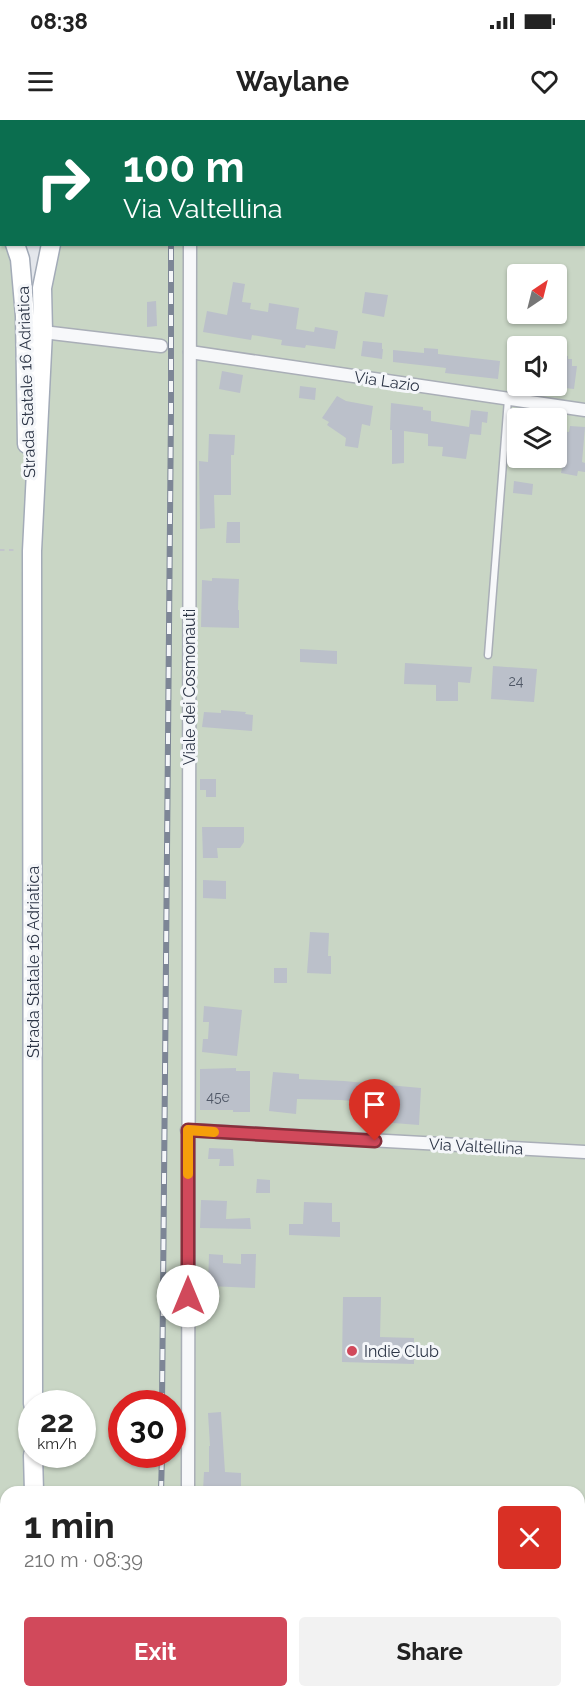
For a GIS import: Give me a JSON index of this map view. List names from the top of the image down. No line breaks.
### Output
{"streets":{"main road":["Strada Statale 16 Adriatica"],"street":["Via Lazio","Viale dei Cosmonauti","Via Valtellina"]},"crossings":[["Via Lazio","Viale dei Cosmonauti"],["Viale dei Cosmonauti","Via Valtellina"]],"places":["Indie Club"],"house_numbers":["24","45e"],"north":"top right","page":{"status":"08:38","header":"Waylane","turn":["100 m","Via Valtellina"],"speed":"22 km/h","limit":"30","heading":["1 min","210 m · 08:39"],"buttons":["Exit","Share"]}}
